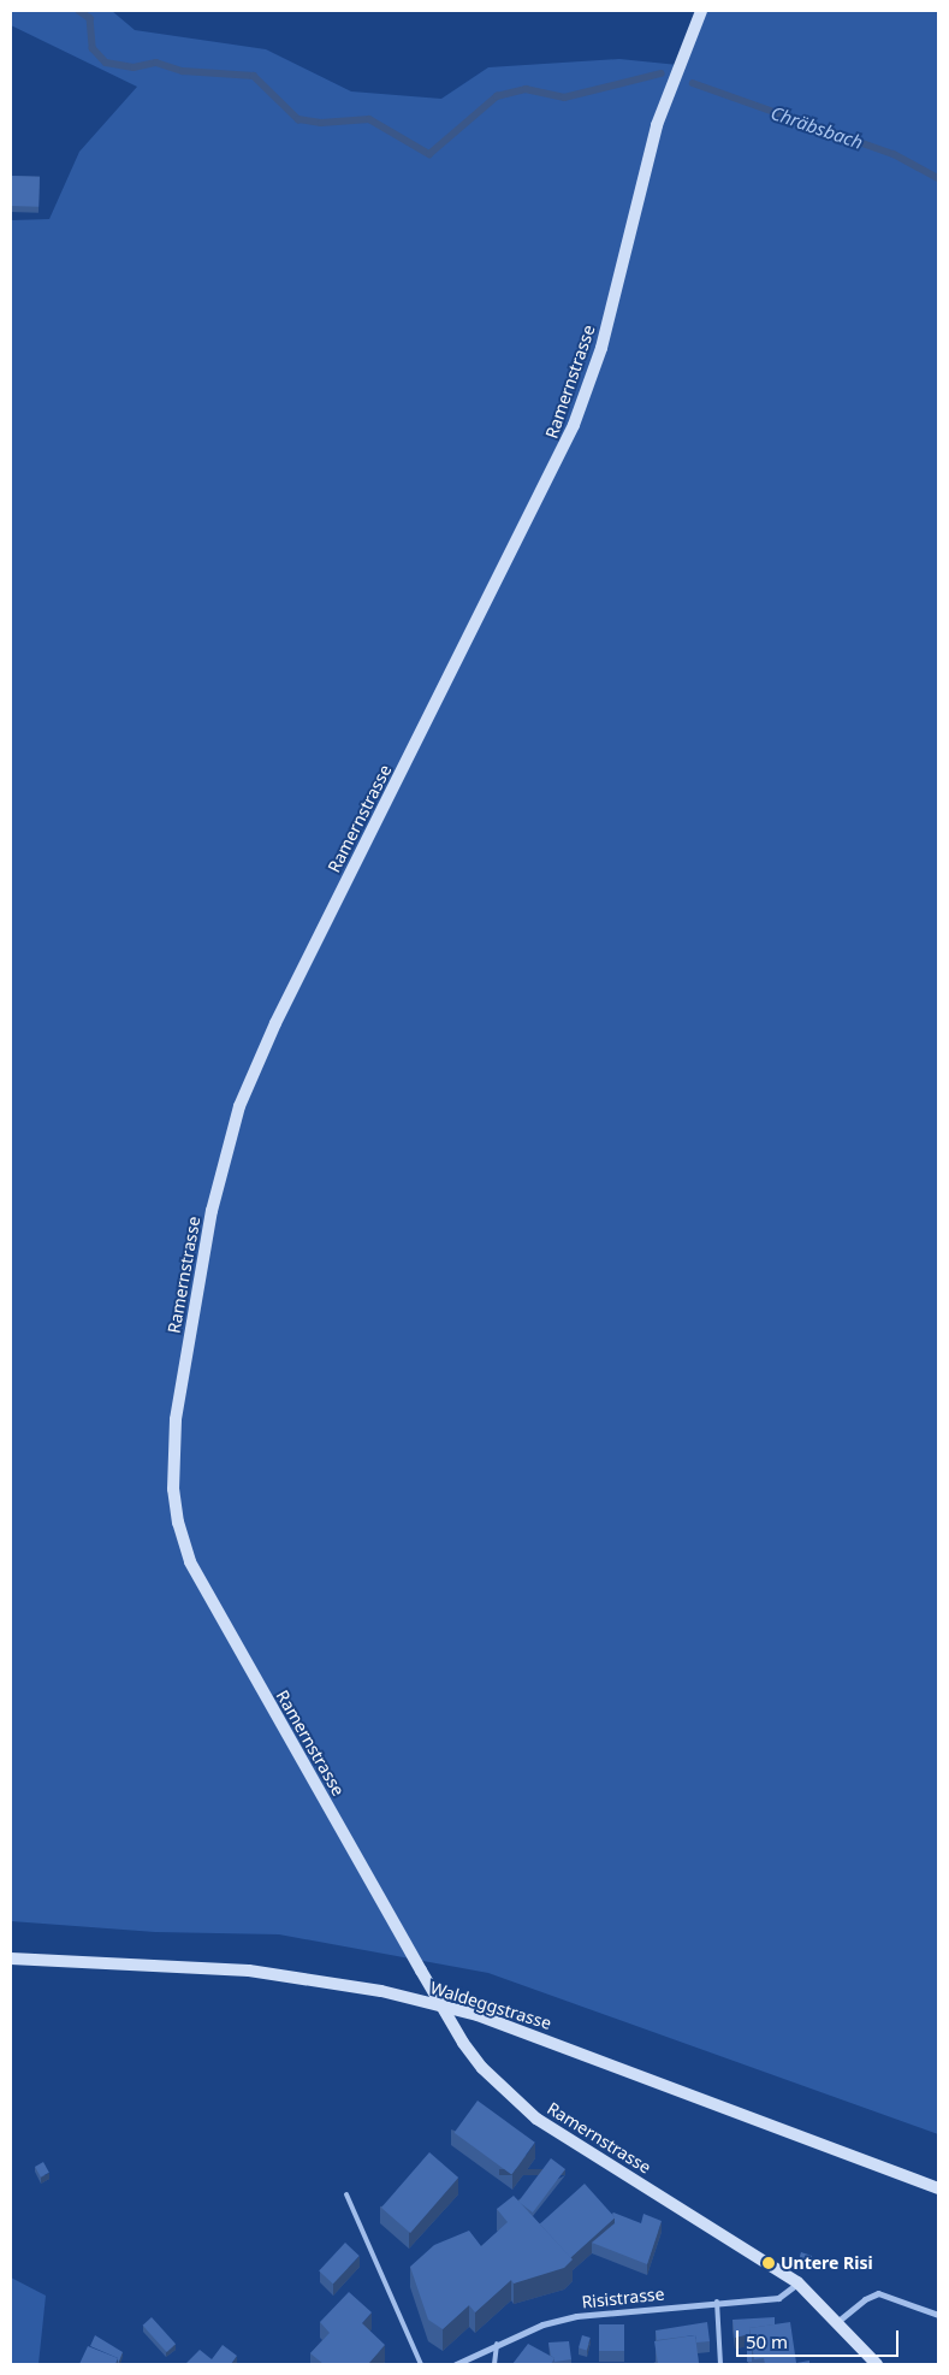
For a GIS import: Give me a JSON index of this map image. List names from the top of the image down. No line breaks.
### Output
{"streets":{"street":["Ramernstrasse","Waldeggstrasse","Risistrasse"]},"crossings":[["Ramernstrasse","Risistrasse"]],"water":["Chräbsbach"],"places":["Untere Risi"],"scale_bar":"50 m"}
